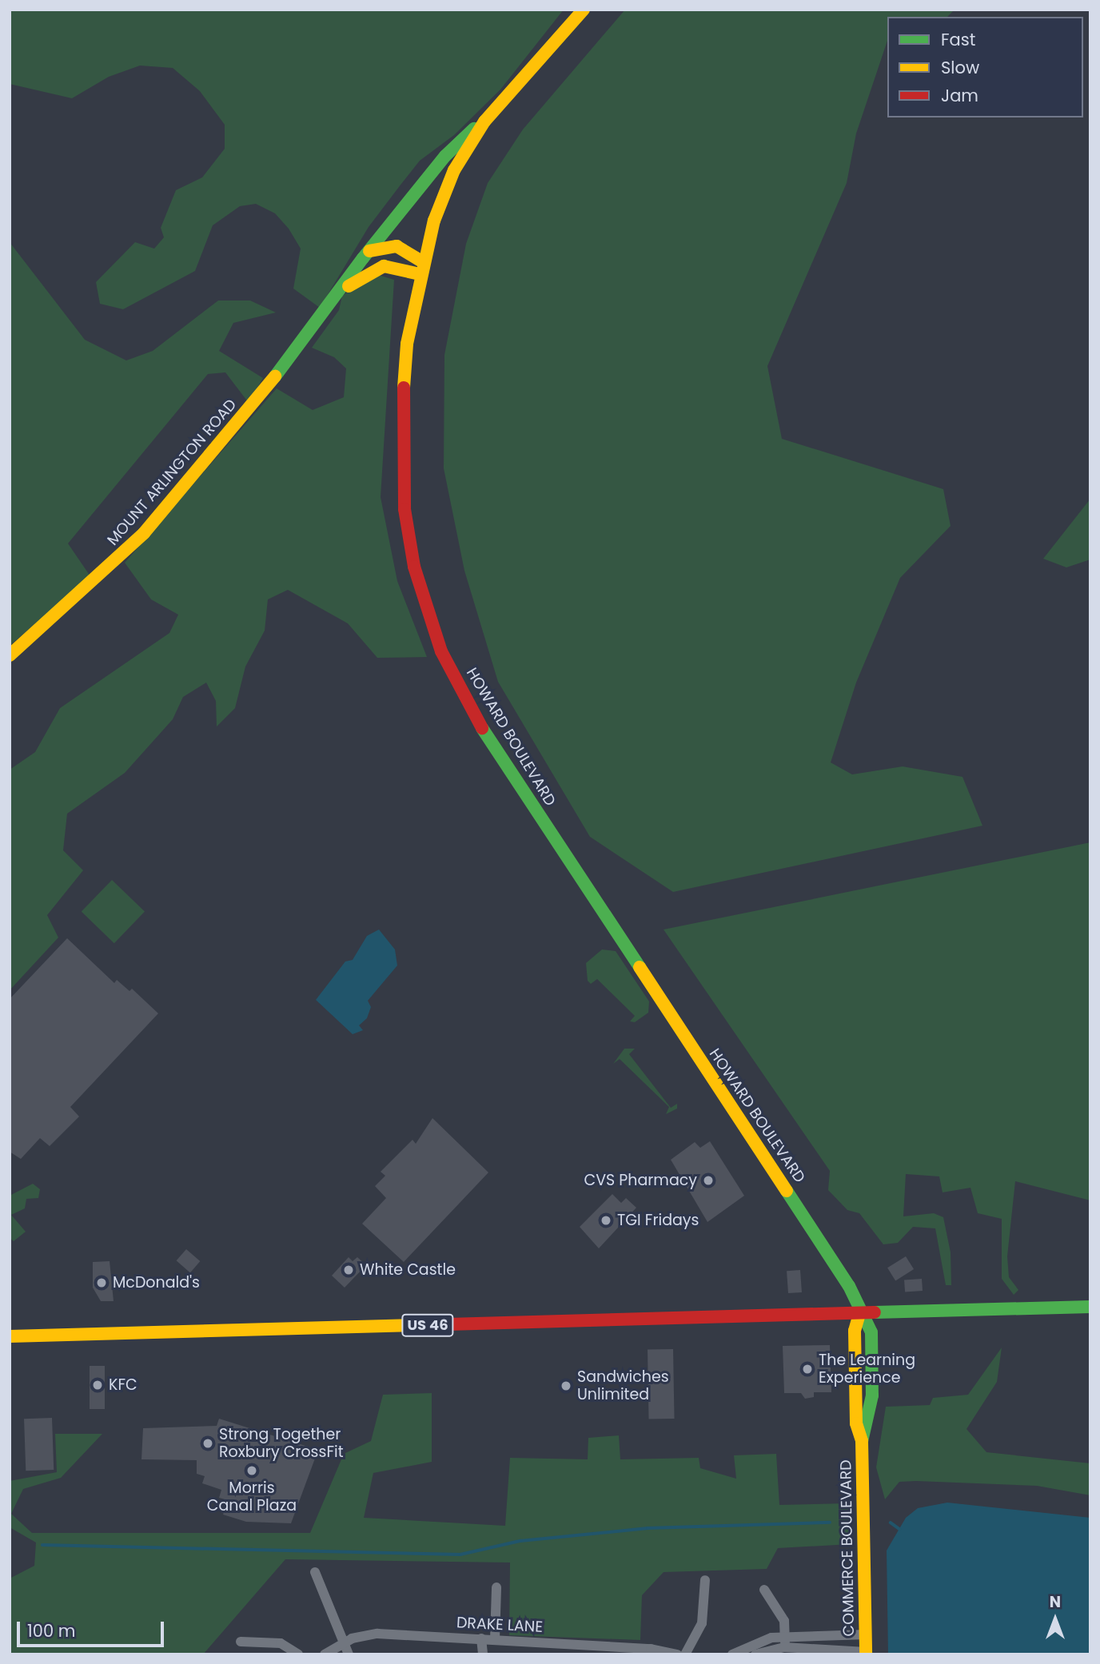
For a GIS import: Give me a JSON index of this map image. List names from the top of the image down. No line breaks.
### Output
{"streets":{"main road":["MOUNT ARLINGTON ROAD","HOWARD BOULEVARD","US 46","COMMERCE BOULEVARD"],"street":["DRAKE LANE"]},"crossings":[["MOUNT ARLINGTON ROAD","HOWARD BOULEVARD"],["HOWARD BOULEVARD","US 46"],["HOWARD BOULEVARD","COMMERCE BOULEVARD"],["US 46","COMMERCE BOULEVARD"]],"places":["CVS Pharmacy","TGI Fridays","White Castle","McDonald's","The Learning Experience","KFC","Sandwiches Unlimited","Strong Together Roxbury CrossFit","Morris Canal Plaza"],"legend":["Fast","Slow","Jam"],"scale_bar":"100 m","north":"top"}
